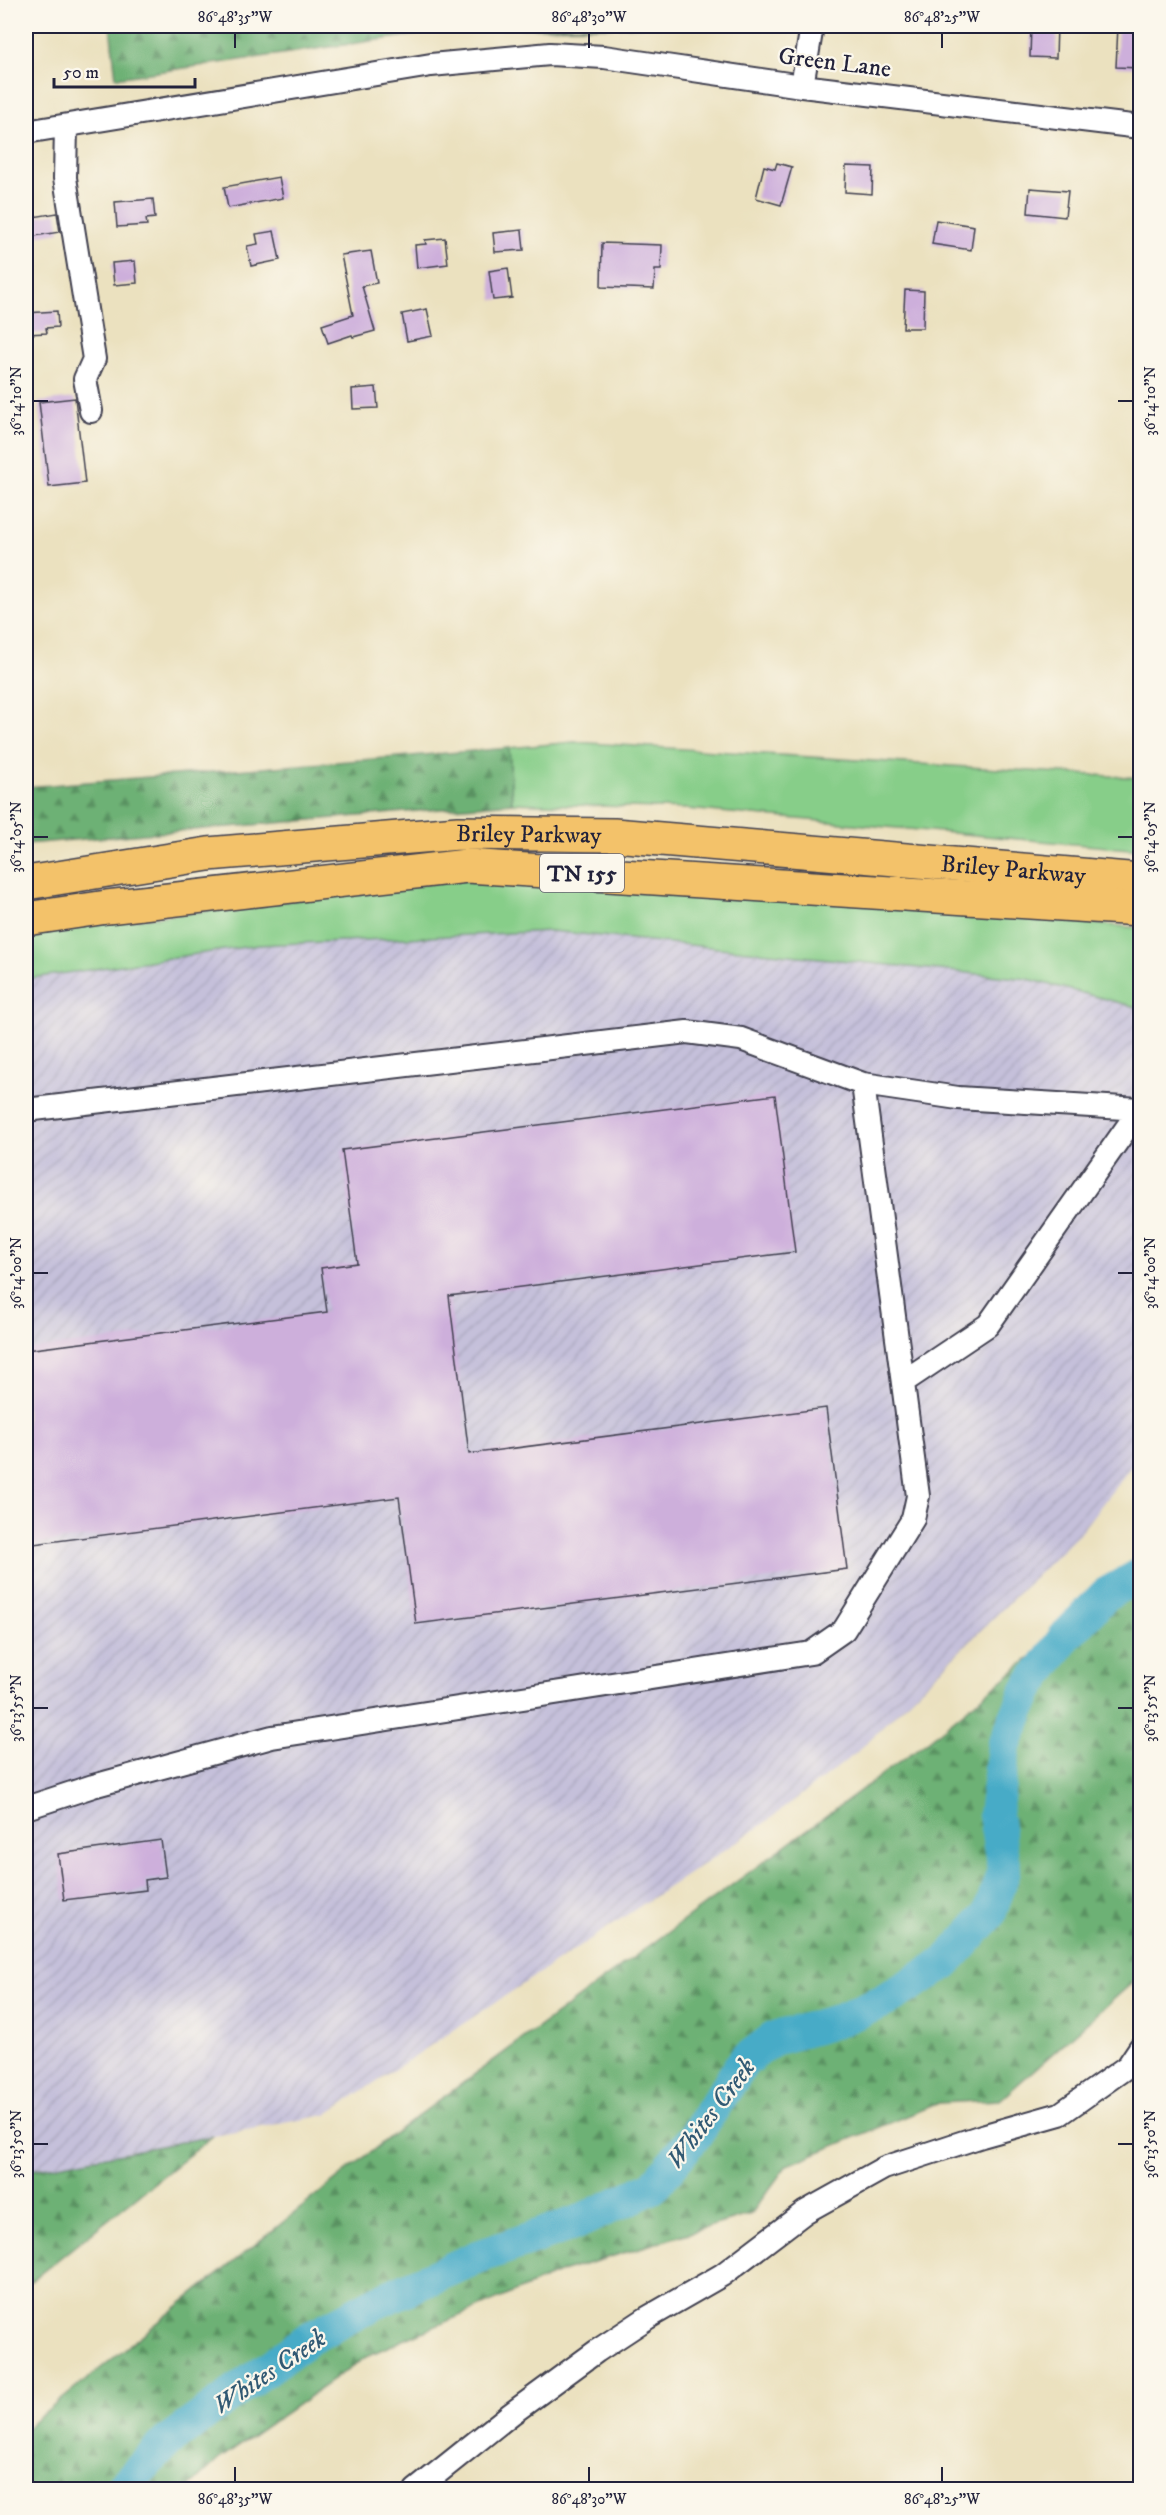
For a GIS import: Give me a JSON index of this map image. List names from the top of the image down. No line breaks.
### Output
{"streets":{"highway":["Briley Parkway","TN 155"],"street":["Green Lane"]},"water":["Whites Creek"],"scale_bar":"50 m","coordinates":["86°48'35\"W","86°48'30\"W","86°48'25\"W","36°14'10\"N","36°14'05\"N","36°14'00\"N","36°13'55\"N","36°13'50\"N"]}
